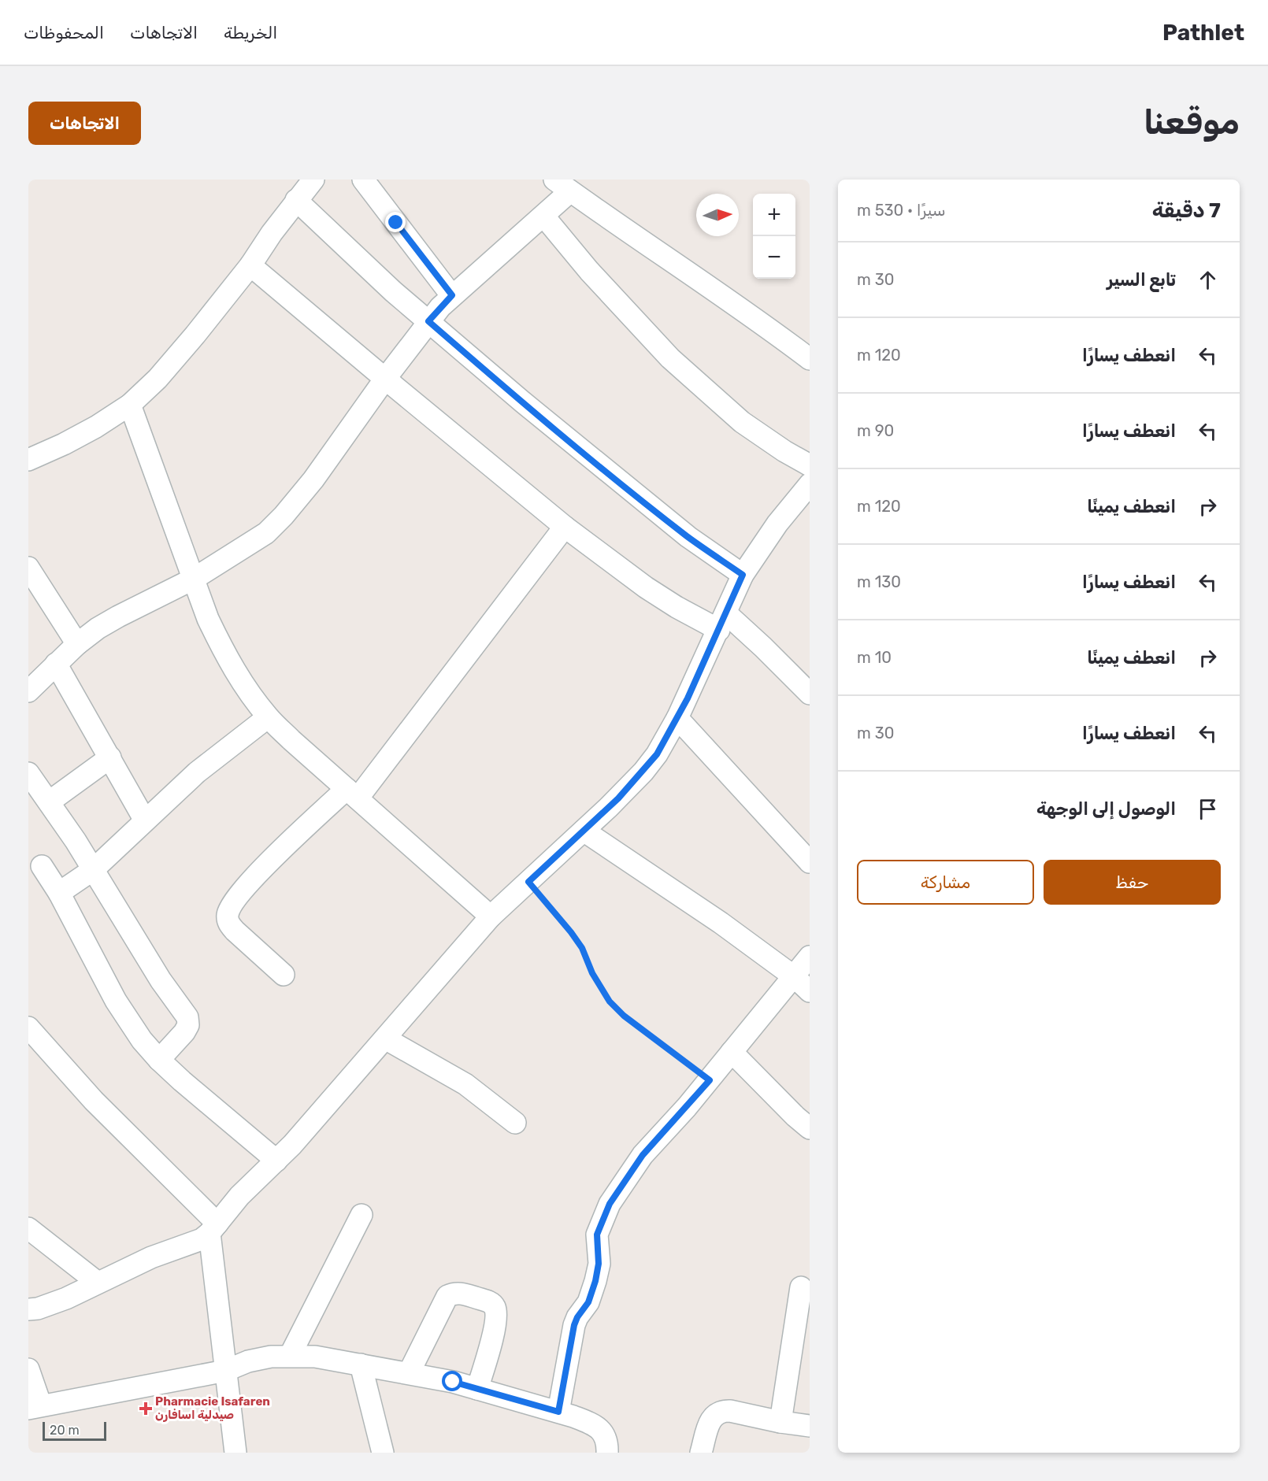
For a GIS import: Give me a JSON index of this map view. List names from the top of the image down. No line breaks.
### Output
{"places":{"health":["Pharmacie Isafaren صيدلية اسافارن"]},"scale_bar":"20 m","north":"right","page":{"header":"Pathlet","nav":["الخريطة","الاتجاهات","المحفوظات"],"buttons":["الاتجاهات",["حفظ","مشاركة"]],"title":"موقعنا","heading":["7 دقيقة","سيرًا · 530 m"],"map_buttons":["+","−"],"list":[["تابع السير","30 m"],["انعطف يسارًا","120 m"],["انعطف يسارًا","90 m"],["انعطف يمينًا","120 m"],["انعطف يسارًا","130 m"],["انعطف يمينًا","10 m"],["انعطف يسارًا","30 m"],"الوصول إلى الوجهة"],"scale":"20 m"}}
